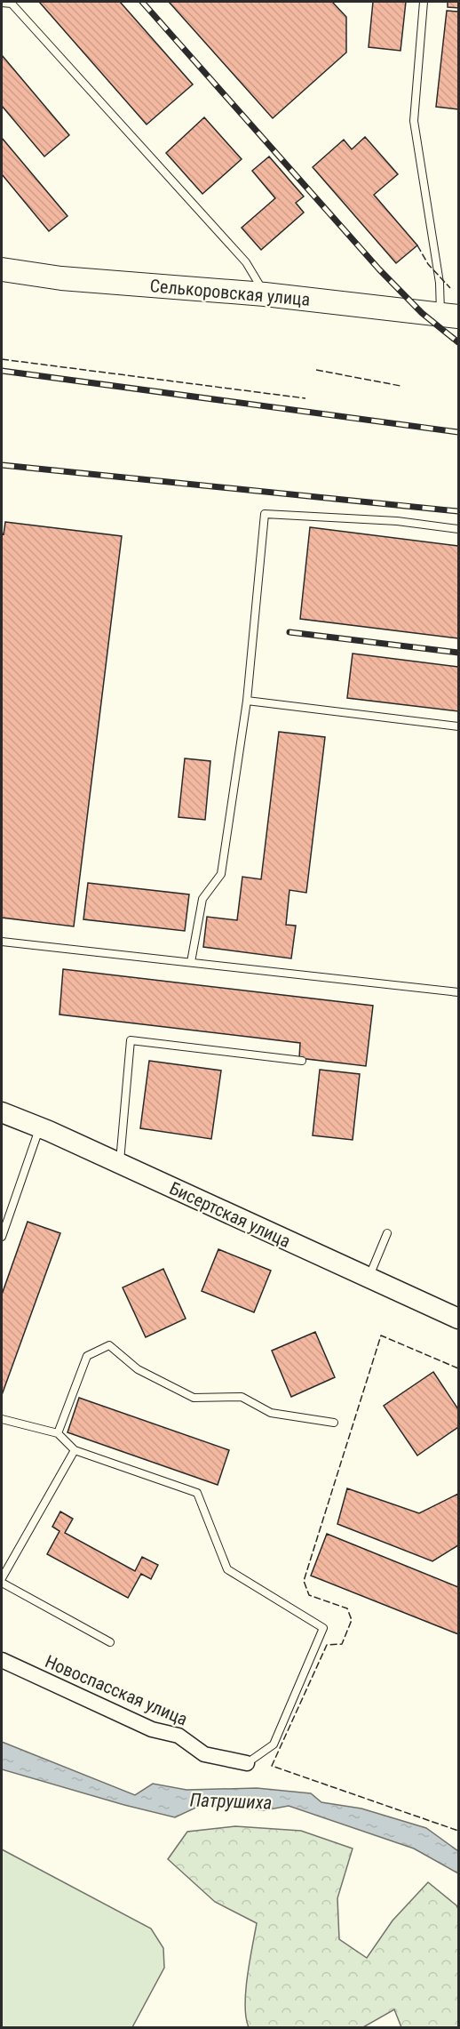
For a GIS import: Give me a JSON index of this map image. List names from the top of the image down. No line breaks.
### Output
{"streets":{"main road":["Селькоровская улица","Бисертская улица"],"street":["Новоспасская улица"]},"water":["Патрушиха"]}
